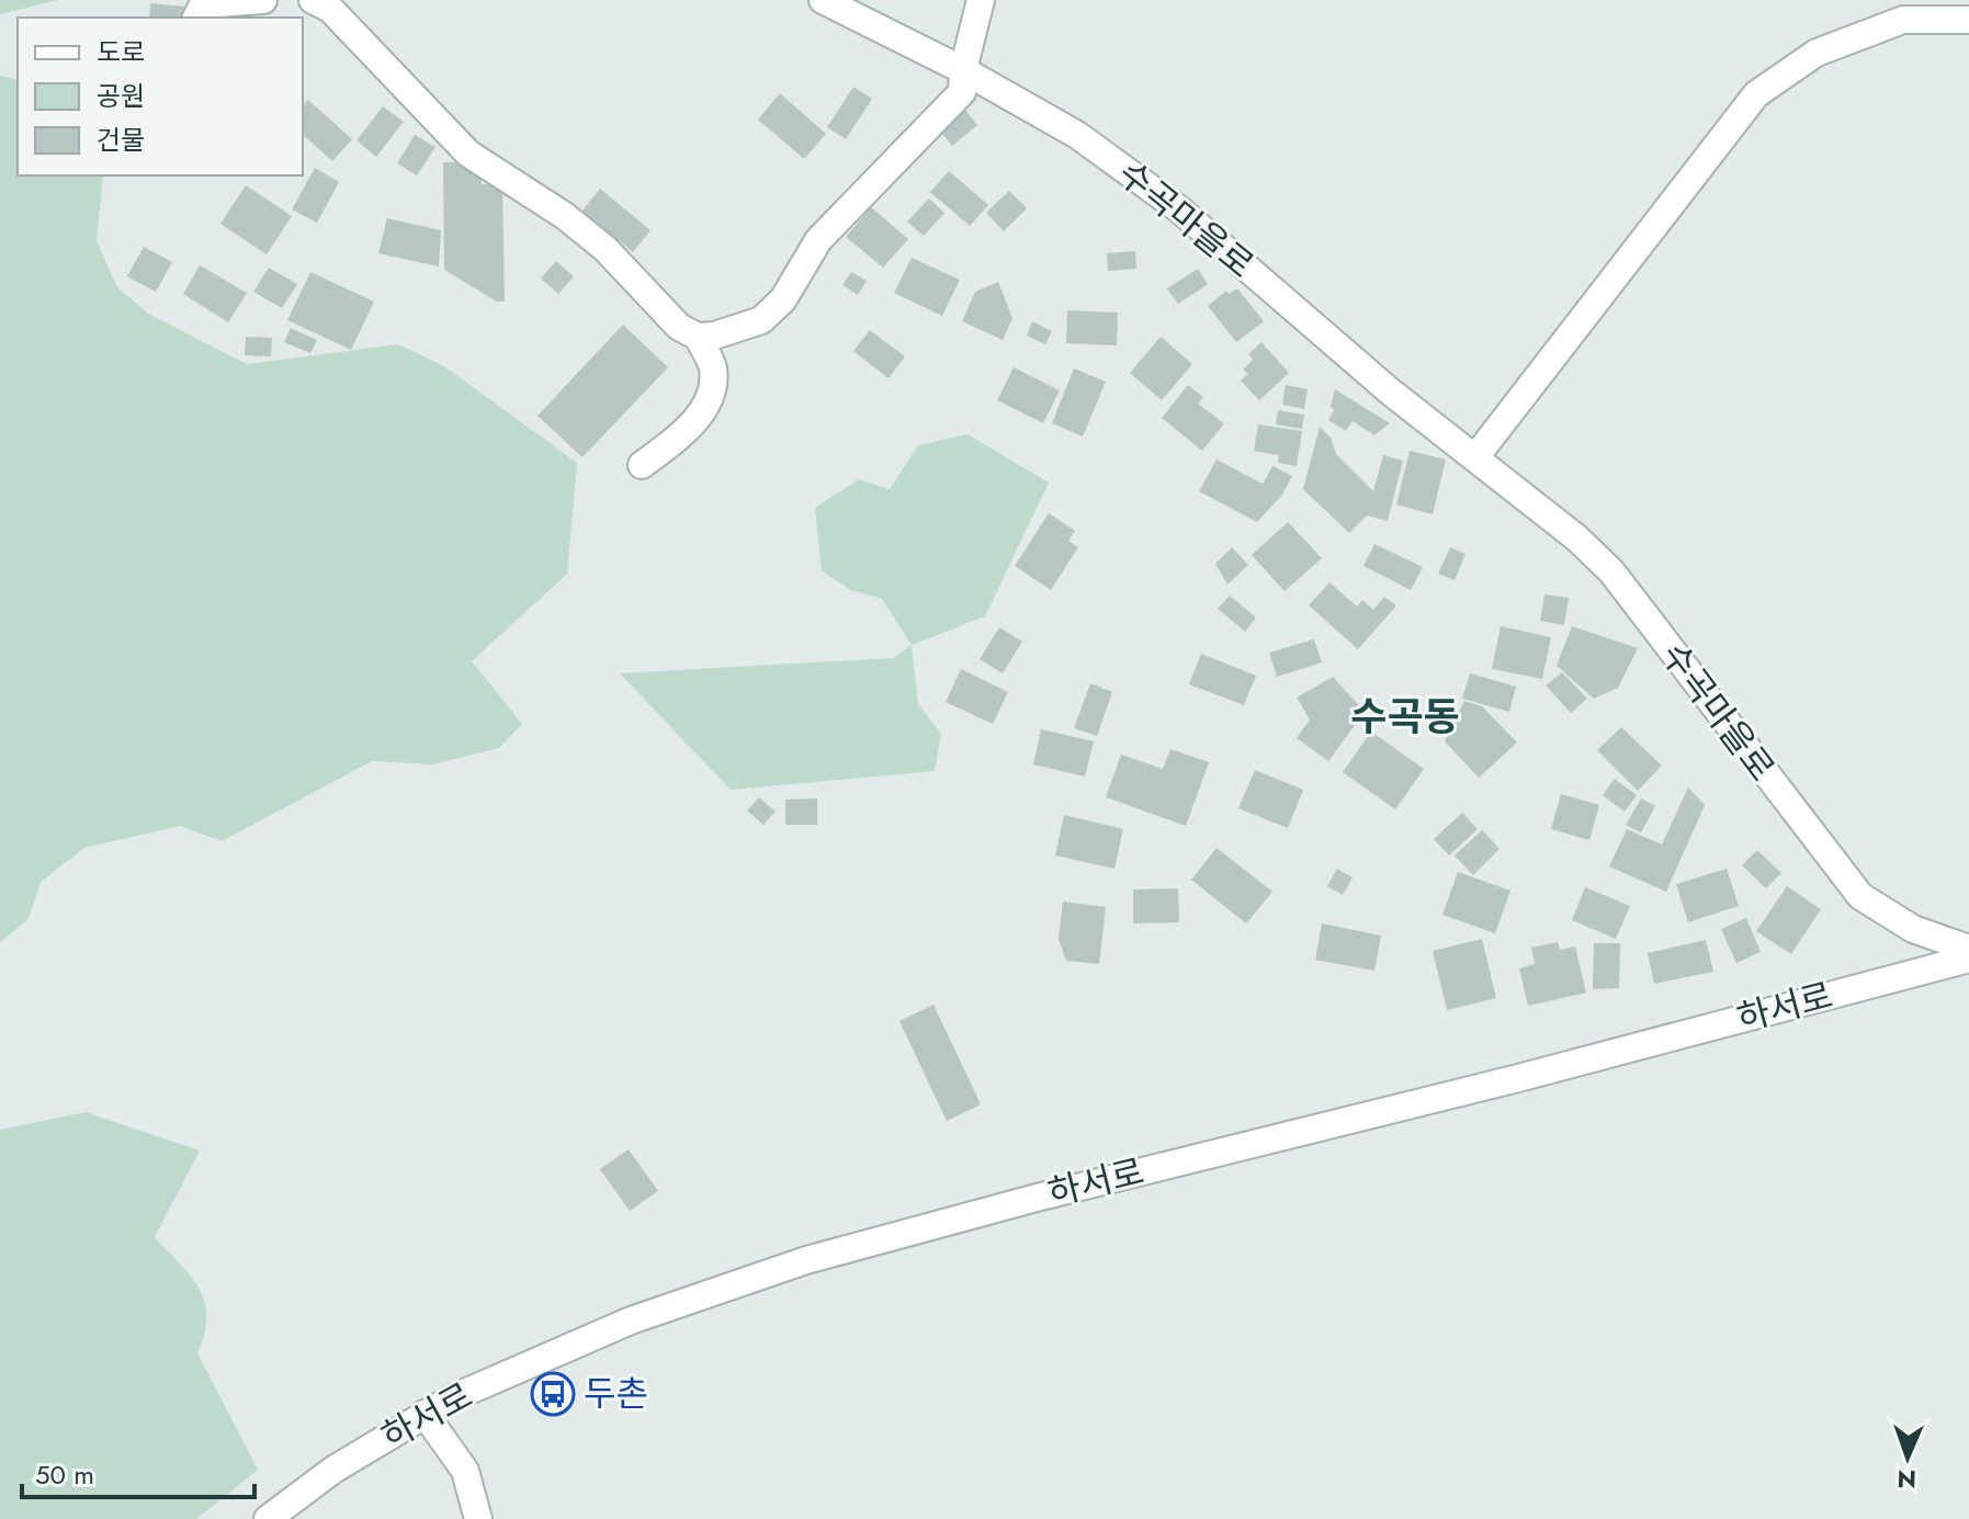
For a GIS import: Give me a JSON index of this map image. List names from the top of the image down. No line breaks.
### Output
{"streets":{"street":["수곡마을로","하서로"]},"districts":["수곡동"],"places":{"bus stop":["두촌"]},"legend":["도로","공원","건물"],"scale_bar":"50 m","north":"bottom"}
